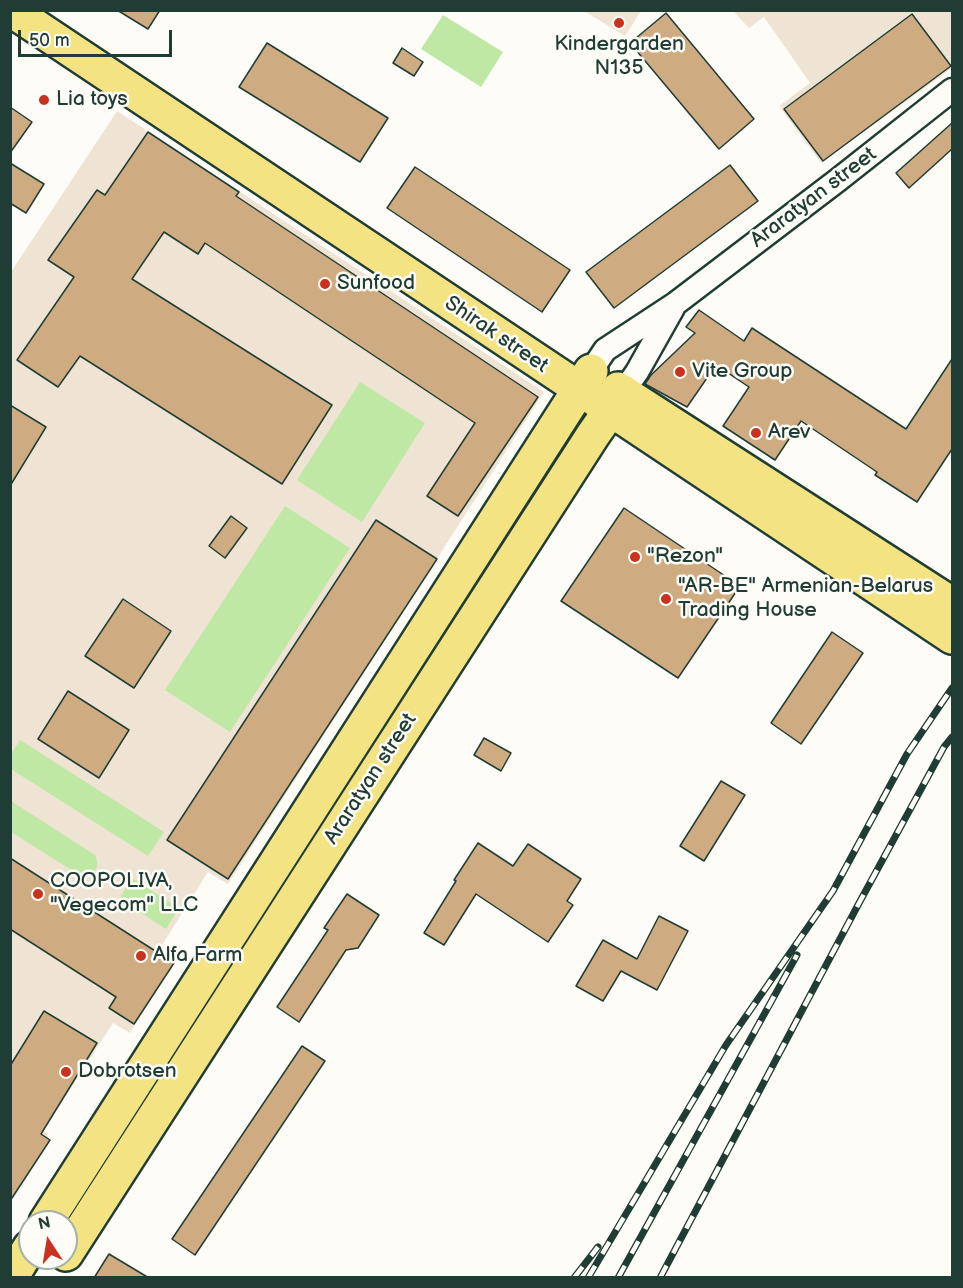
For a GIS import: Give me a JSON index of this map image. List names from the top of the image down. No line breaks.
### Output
{"streets":{"main road":["Araratyan street","Shirak street"]},"crossings":[["Araratyan street","Shirak street"]],"places":["Kindergarden N135","Lia toys","Sunfood","Vite Group","Arev","\"Rezon\"","\"AR-BE\" Armenian-Belarus Trading House","COOPOLIVA, \"Vegecom\" LLC","Alfa Farm","Dobrotsen"],"scale_bar":"50 m","north":"top"}
